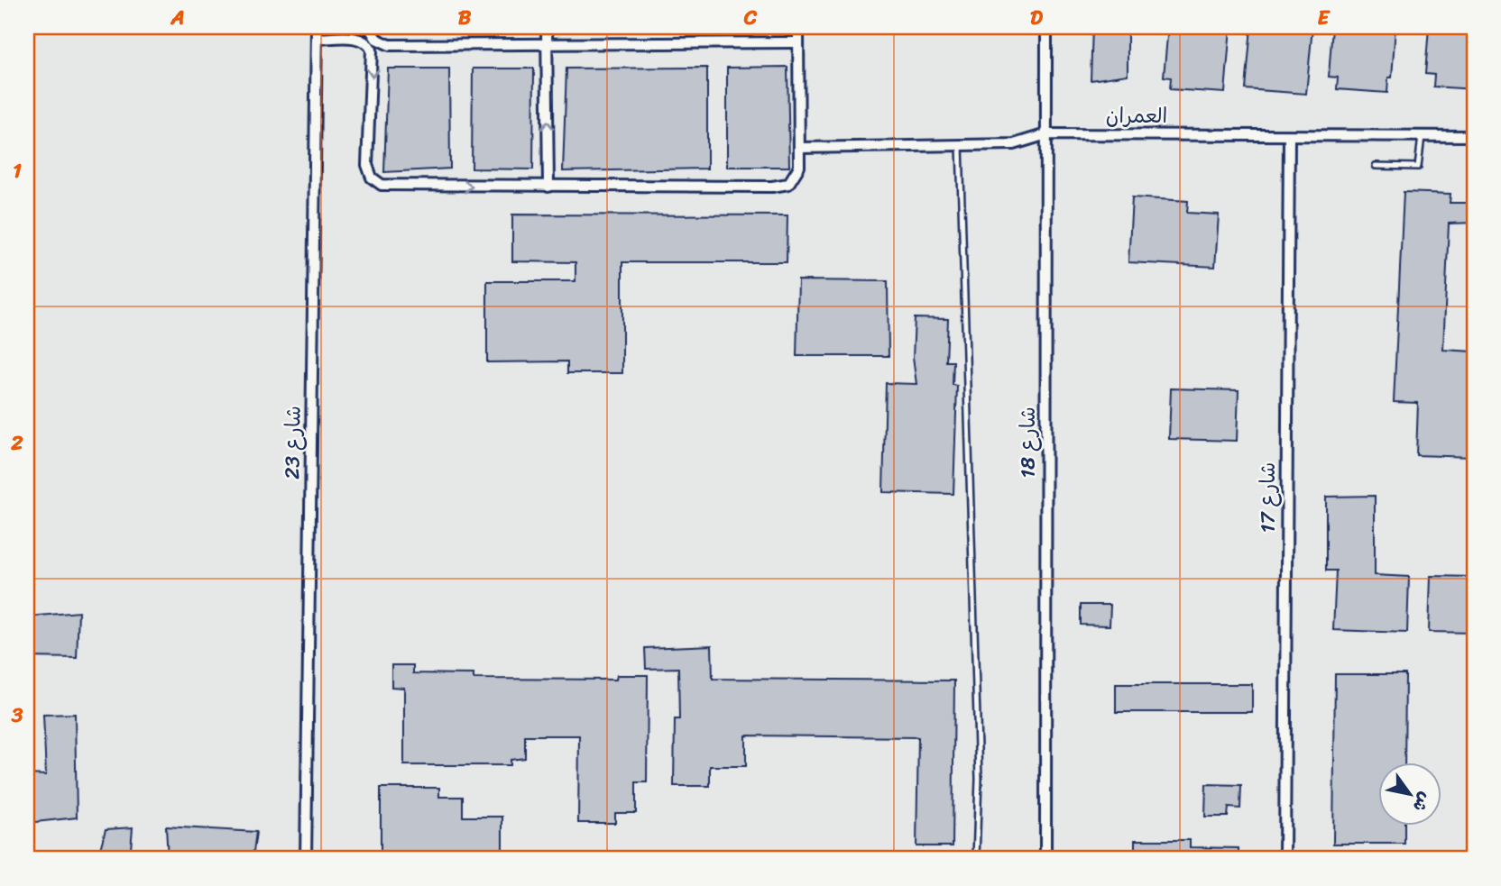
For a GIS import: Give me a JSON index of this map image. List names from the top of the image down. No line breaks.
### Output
{"streets":{"street":["العمران","شارع 23","شارع 18","شارع 17"]},"crossings":[["العمران","شارع 18"],["العمران","شارع 17"]],"north":"bottom right","grid":{"columns":["A","B","C","D","E"],"rows":["1","2","3"]}}
